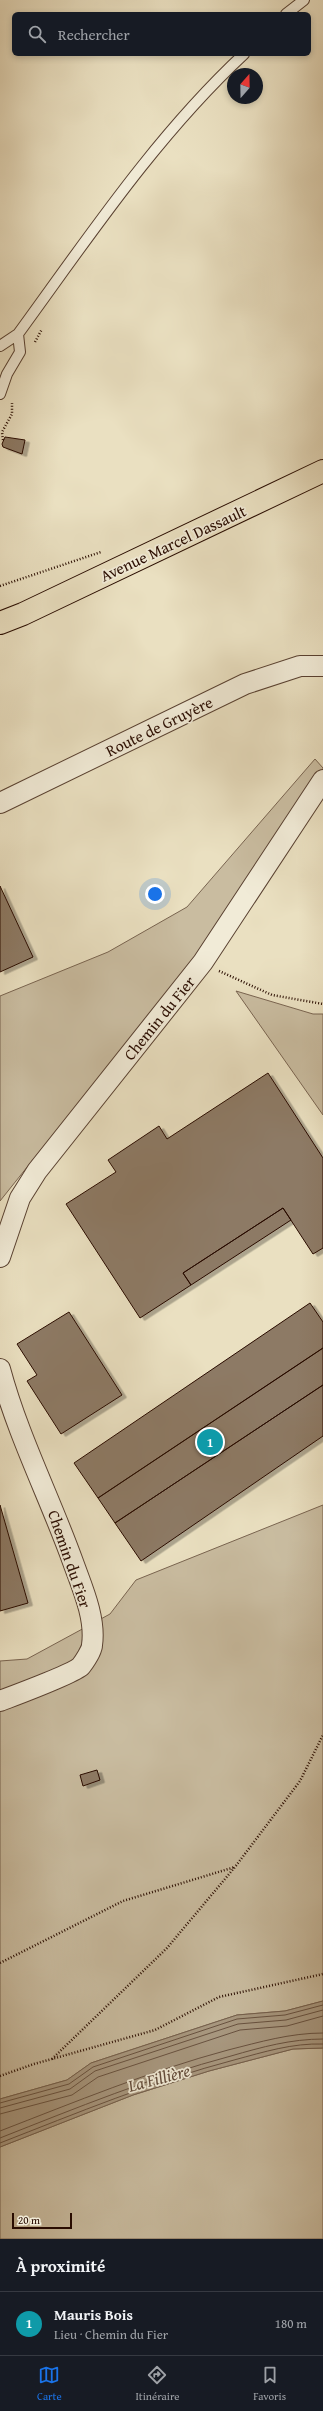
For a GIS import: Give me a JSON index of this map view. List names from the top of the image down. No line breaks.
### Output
{"streets":{"main road":["Avenue Marcel Dassault"],"street":["Route de Gruyère","Chemin du Fier"]},"water":["La Fillière"],"scale_bar":"20 m","north":"top","page":{"search":"Rechercher","pins":"1","scale":"20 m","heading":"À proximité","list":[{"mark":"1","name":"Mauris Bois","note":"Lieu · Chemin du Fier","value":"180 m"}],"nav":["Carte","Itinéraire","Favoris"]}}
